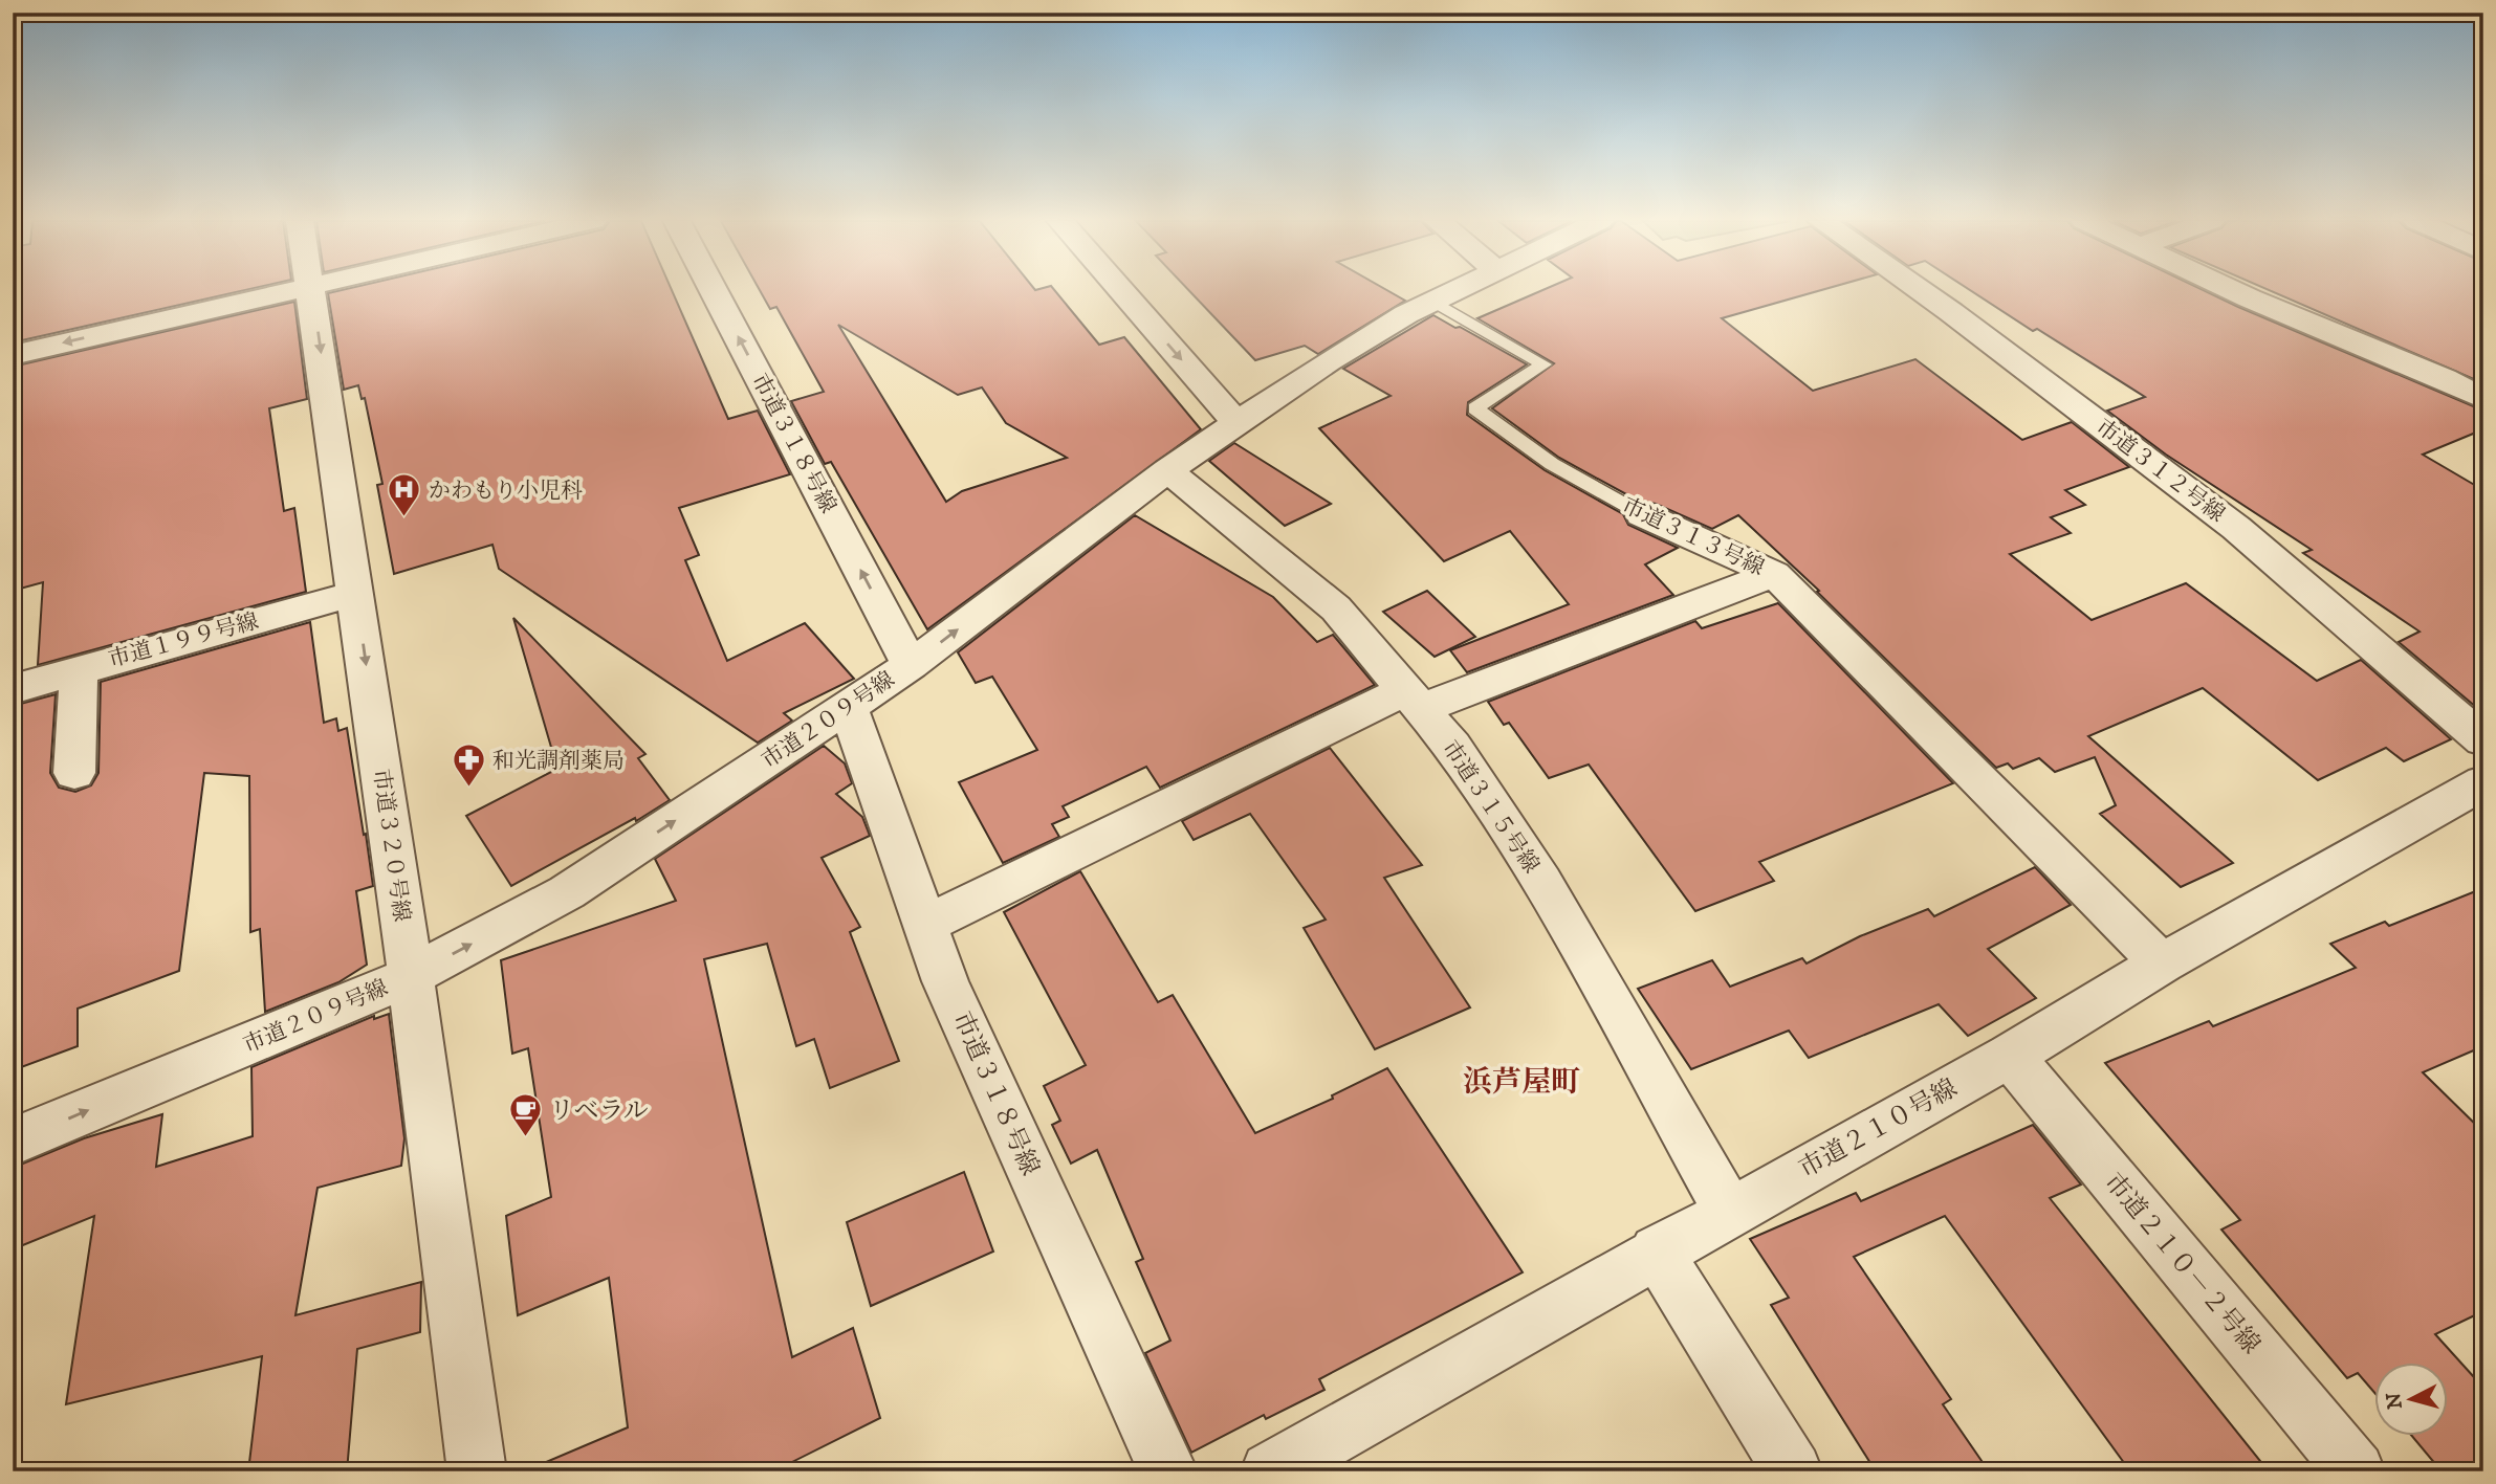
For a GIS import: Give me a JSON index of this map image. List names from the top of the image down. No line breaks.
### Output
{"streets":{"street":["市道３１８号線","市道３１２号線","市道３１３号線","市道１９９号線","市道２０９号線","市道３１５号線","市道３２０号線","市道２１０号線","市道２１０－２号線"]},"crossings":[["市道３１８号線","市道２０９号線"],["市道３１３号線","市道２０９号線"],["市道３１３号線","市道２１０号線"],["市道１９９号線","市道３２０号線"],["市道２０９号線","市道３１５号線"],["市道２０９号線","市道３２０号線"],["市道３１５号線","市道２１０号線"],["市道２１０号線","市道２１０－２号線"]],"one_way":["市道３２０号線"],"districts":["浜芦屋町"],"places":{"hospital":["かわもり小児科"],"pharmacy":["和光調剤薬局"],"cafe":["リベラル"]},"north":"left"}
